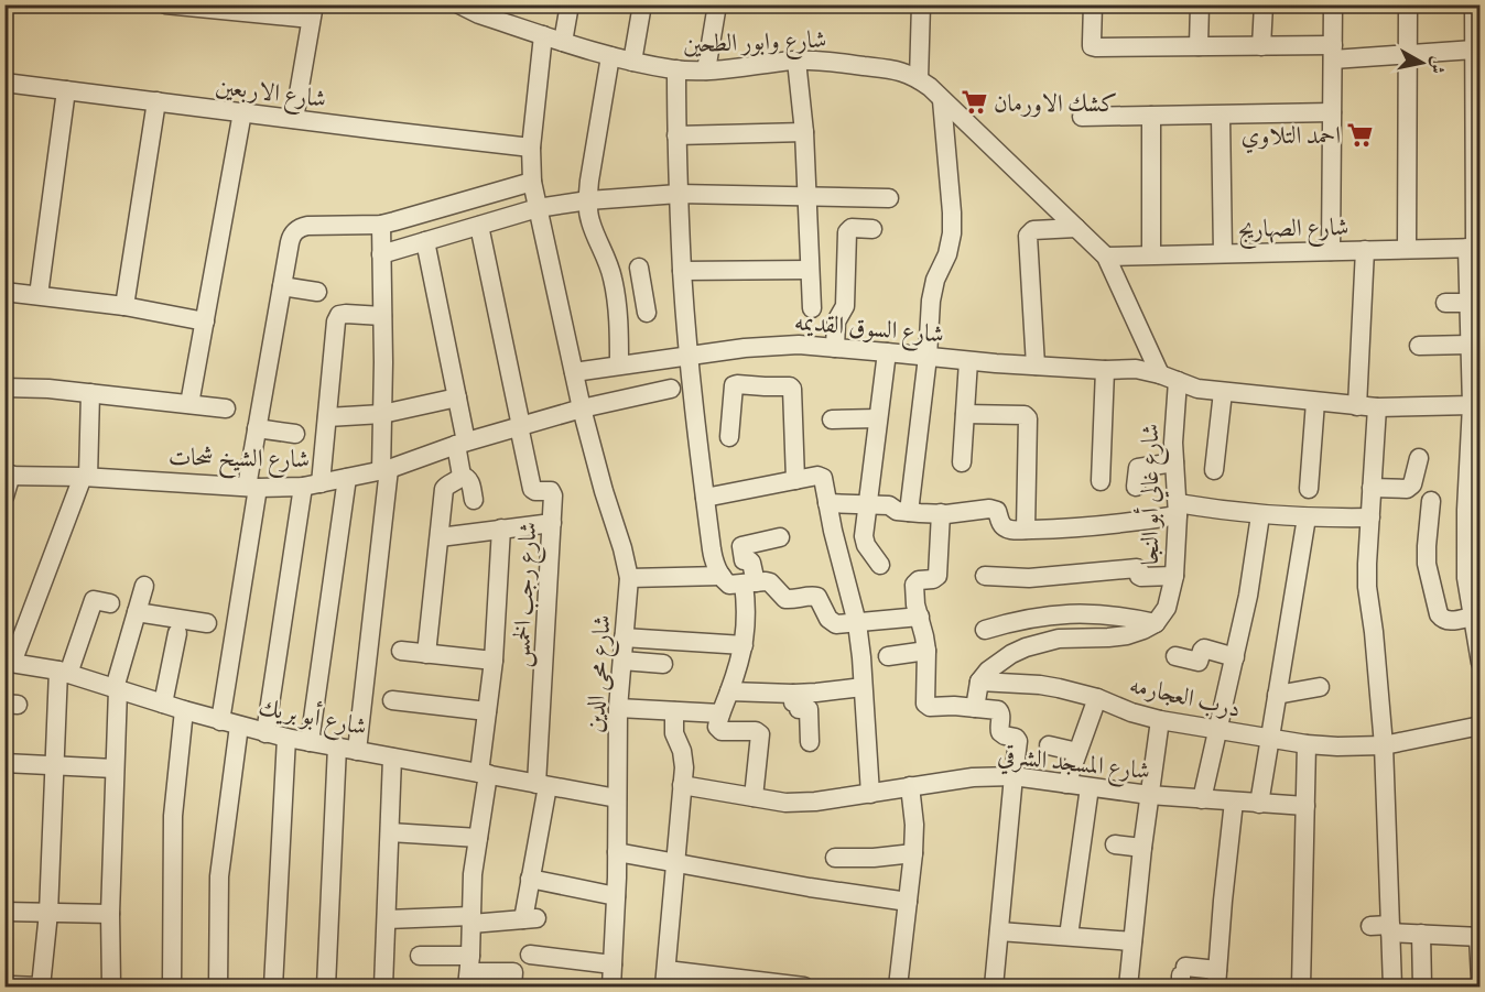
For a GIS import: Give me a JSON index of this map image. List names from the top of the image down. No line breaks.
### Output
{"streets":{"street":["شارع وابور الطحين","شارع الاربعين","شارع الصهاريج","شارع السوق القديمه","شارع الشيخ شحات","شارع غالي أبو النجا","شارع رجب الخمس","شارع محى الدين","درب العجارمه","شارع أبو بريك","شارع المسجد الشرقي"]},"crossings":[["شارع وابور الطحين","شارع الصهاريج"],["شارع وابور الطحين","شارع محى الدين"],["شارع الاربعين","شارع محى الدين"],["شارع السوق القديمه","شارع غالي أبو النجا"],["شارع السوق القديمه","شارع محى الدين"],["شارع الشيخ شحات","شارع رجب الخمس"],["شارع الشيخ شحات","شارع محى الدين"],["شارع رجب الخمس","شارع أبو بريك"],["شارع محى الدين","شارع أبو بريك"]],"places":{"supermarket":["كشك الاورمان","احمد التلاوي"]},"north":"right"}
